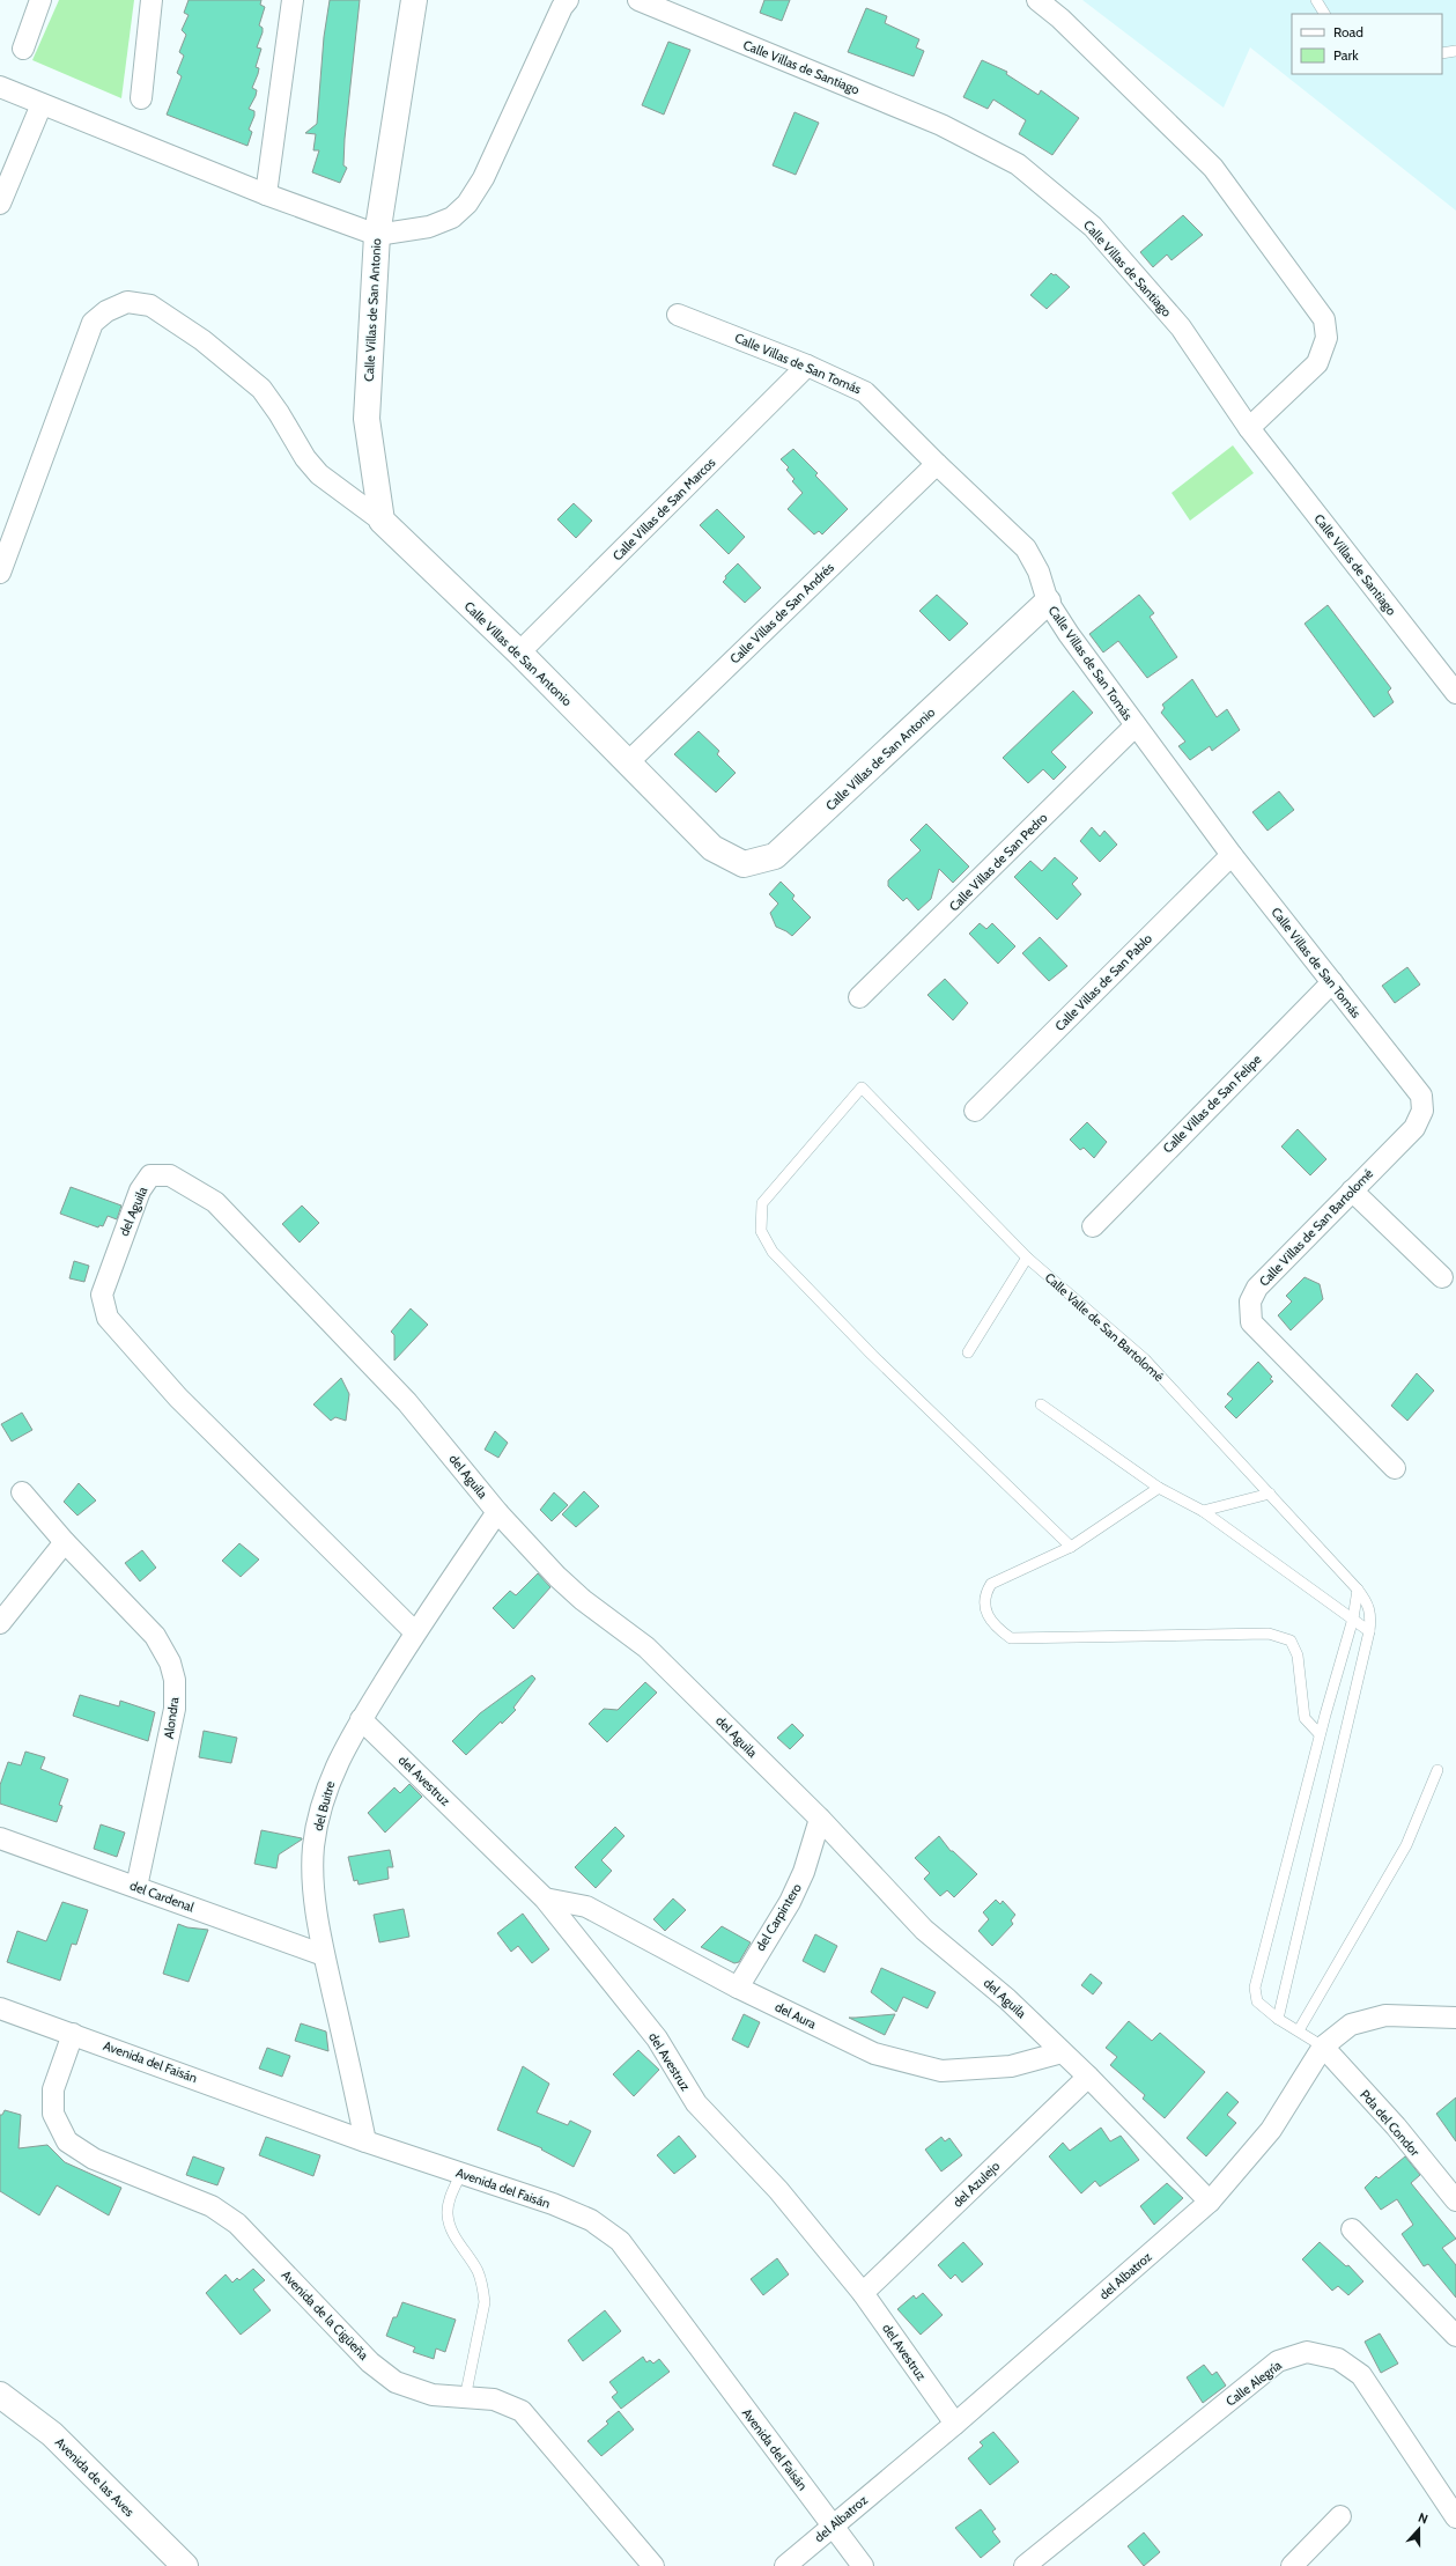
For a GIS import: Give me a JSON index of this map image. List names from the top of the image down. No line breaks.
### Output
{"streets":{"street":["Calle Villas de Santiago","Calle Villas de San Antonio","Calle Villas de San Tomás","Calle Villas de San Marcos","Calle Villas de San Andrés","Calle Villas de San Pedro","Calle Villas de San Pablo","Calle Villas de San Felipe","del Aguila","Calle Villas de San Bartolomé","Alondra","del Avestruz","del Buitre","del Cardenal","del Carpintero","del Aura","Avenida del Faisán","Pda del Condor","del Azulejo","del Albatroz","Avenida de la Cigüeña","Calle Alegría","Avenida de las Aves"],"lane":["Calle Valle de San Bartolomé"]},"crossings":[["Calle Villas de San Antonio","Calle Villas de San Tomás"],["Calle Villas de San Antonio","Calle Villas de San Marcos"],["Calle Villas de San Antonio","Calle Villas de San Andrés"],["Calle Villas de San Tomás","Calle Villas de San Marcos"],["Calle Villas de San Tomás","Calle Villas de San Andrés"],["Calle Villas de San Tomás","Calle Villas de San Pedro"],["Calle Villas de San Tomás","Calle Villas de San Pablo"],["Calle Villas de San Tomás","Calle Villas de San Felipe"],["Calle Villas de San Tomás","Calle Villas de San Bartolomé"],["del Aguila","del Buitre"],["del Aguila","del Carpintero"],["del Aguila","del Aura"],["del Aguila","del Azulejo"],["del Aguila","del Albatroz"],["Alondra","del Cardenal"],["del Avestruz","del Buitre"],["del Avestruz","del Aura"],["del Avestruz","del Azulejo"],["del Avestruz","del Albatroz"],["del Buitre","del Cardenal"],["del Buitre","Avenida del Faisán"],["del Carpintero","del Aura"],["Avenida del Faisán","del Albatroz"],["Avenida del Faisán","Avenida de la Cigüeña"],["Pda del Condor","del Albatroz"]],"legend":["Road","Park"],"north":"top"}
